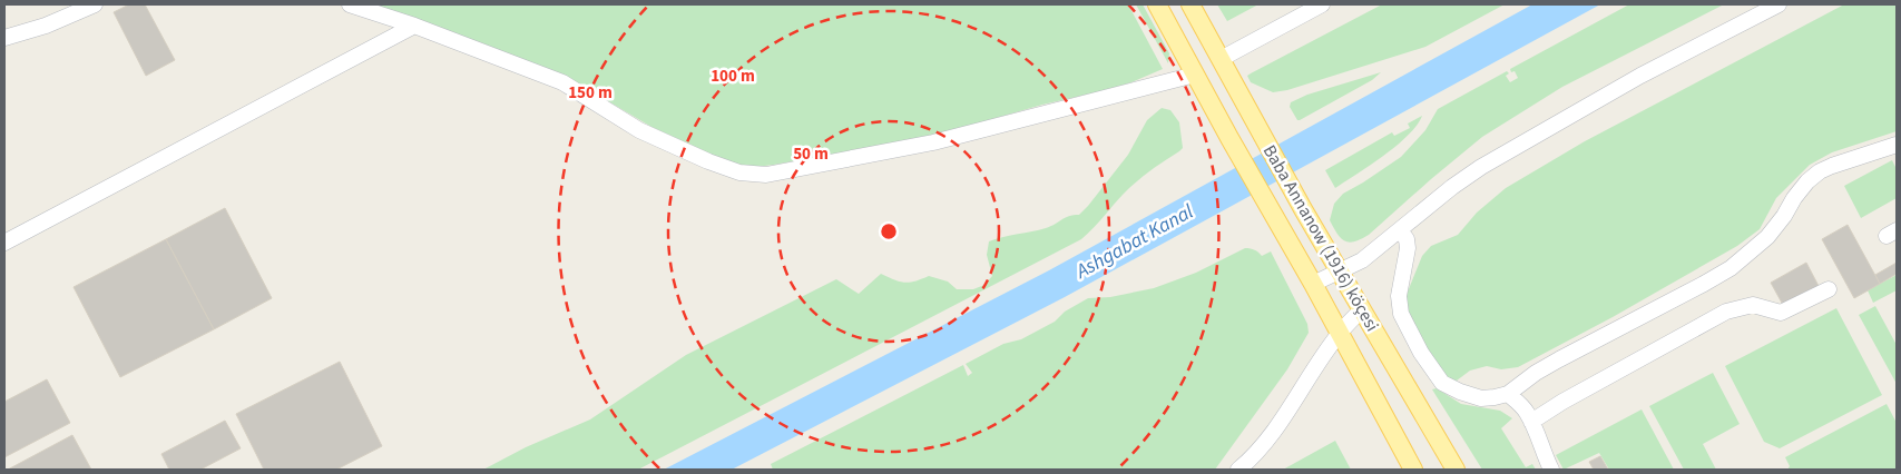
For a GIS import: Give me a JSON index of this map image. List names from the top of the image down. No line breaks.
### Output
{"streets":{"main road":["Baba Annanow (1916) köçesi"]},"water":["Ashgabat Kanal"],"rings":["100 m","150 m","50 m"]}
